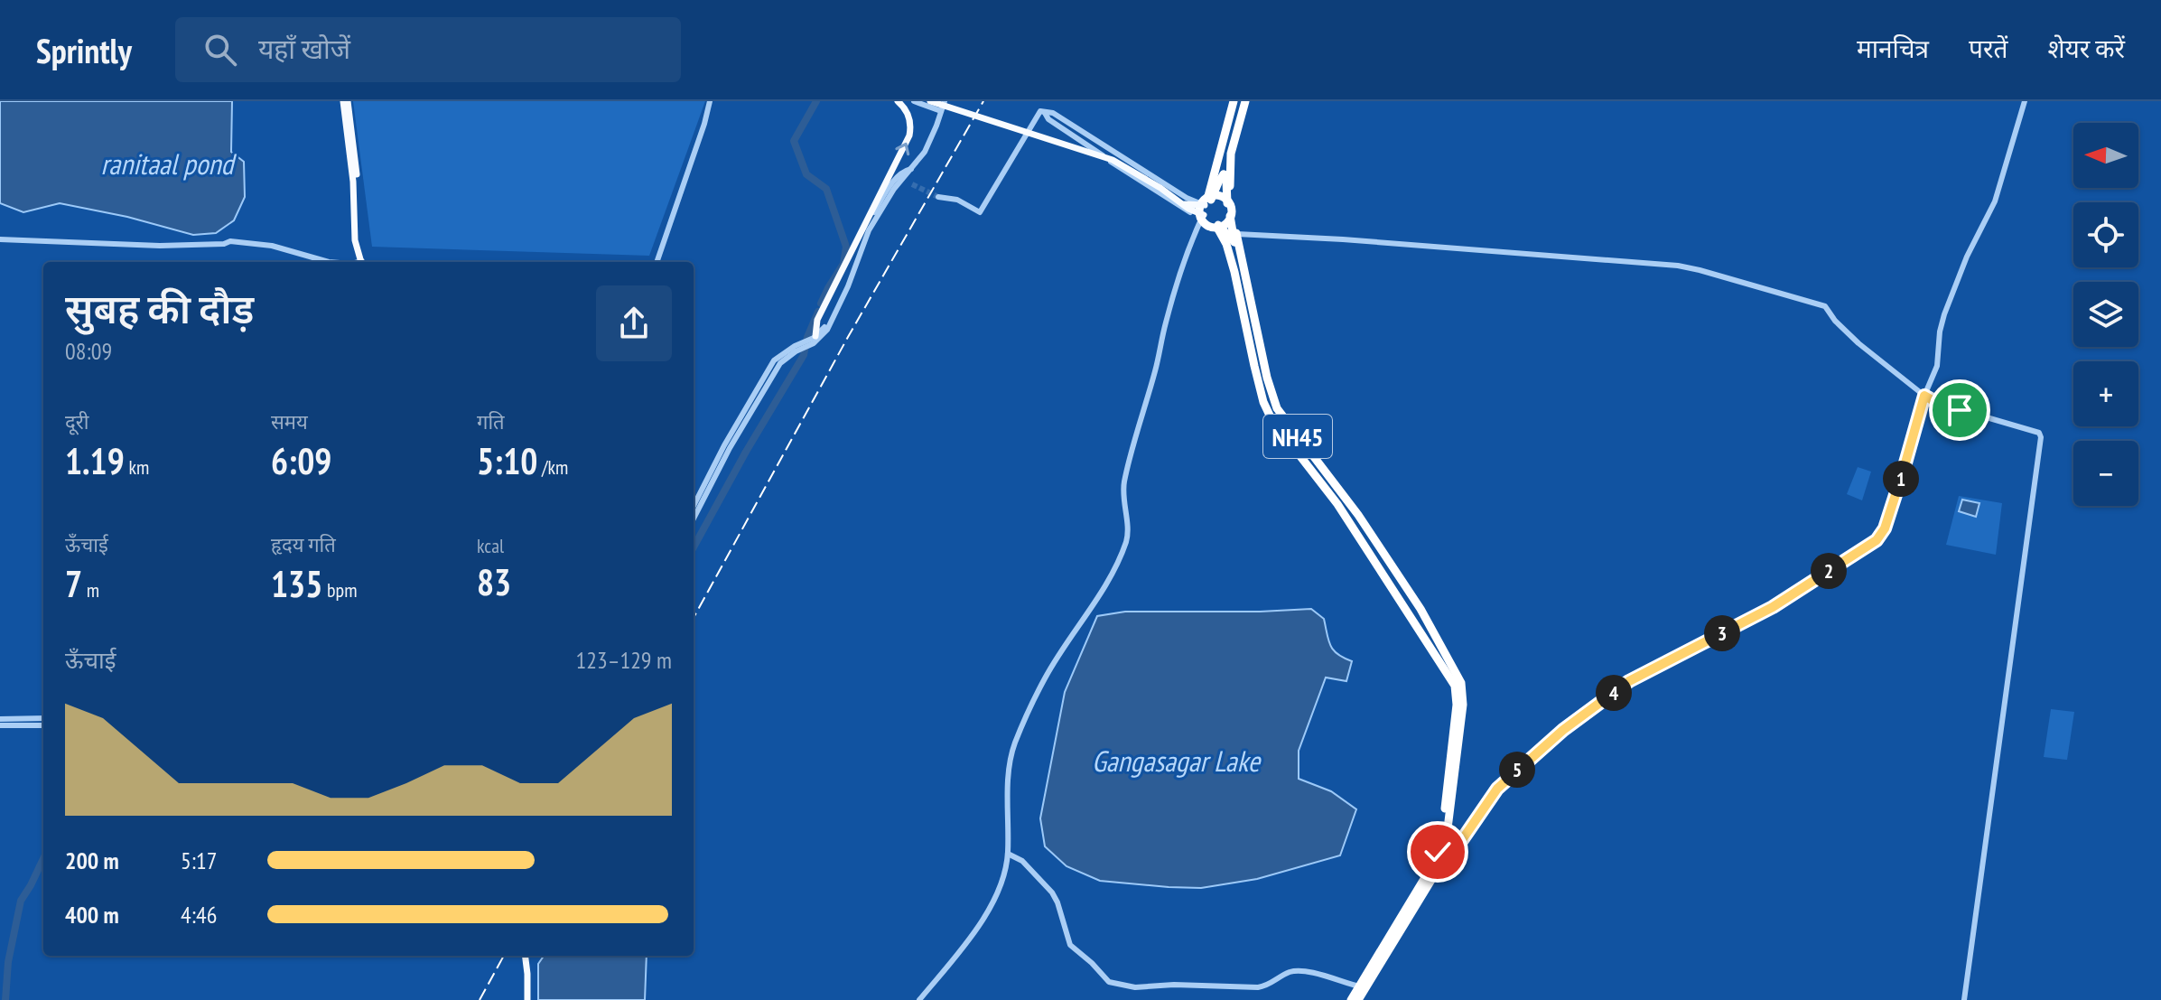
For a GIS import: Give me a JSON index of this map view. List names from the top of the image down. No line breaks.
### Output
{"streets":{"highway":["NH45"]},"water":["ranitaal pond","Gangasagar Lake"],"north":"left","page":{"header":"Sprintly","search":"यहाँ खोजें","nav":["मानचित्र","परतें","शेयर करें"],"map_buttons":["+","−"],"heading":["सुबह की दौड़","08:09"],"stats":[["दूरी","1.19 km"],["समय","6:09"],["गति","5:10 /km"],["ऊँचाई","7 m"],["हृदय गति","135 bpm"],["kcal","83"]],"pins":["1","2","3","4","5"],"chart":["ऊँचाई","123–129 m"],"list":[{"name":"200 m","note":"5:17"},{"name":"400 m","note":"4:46"}]}}
